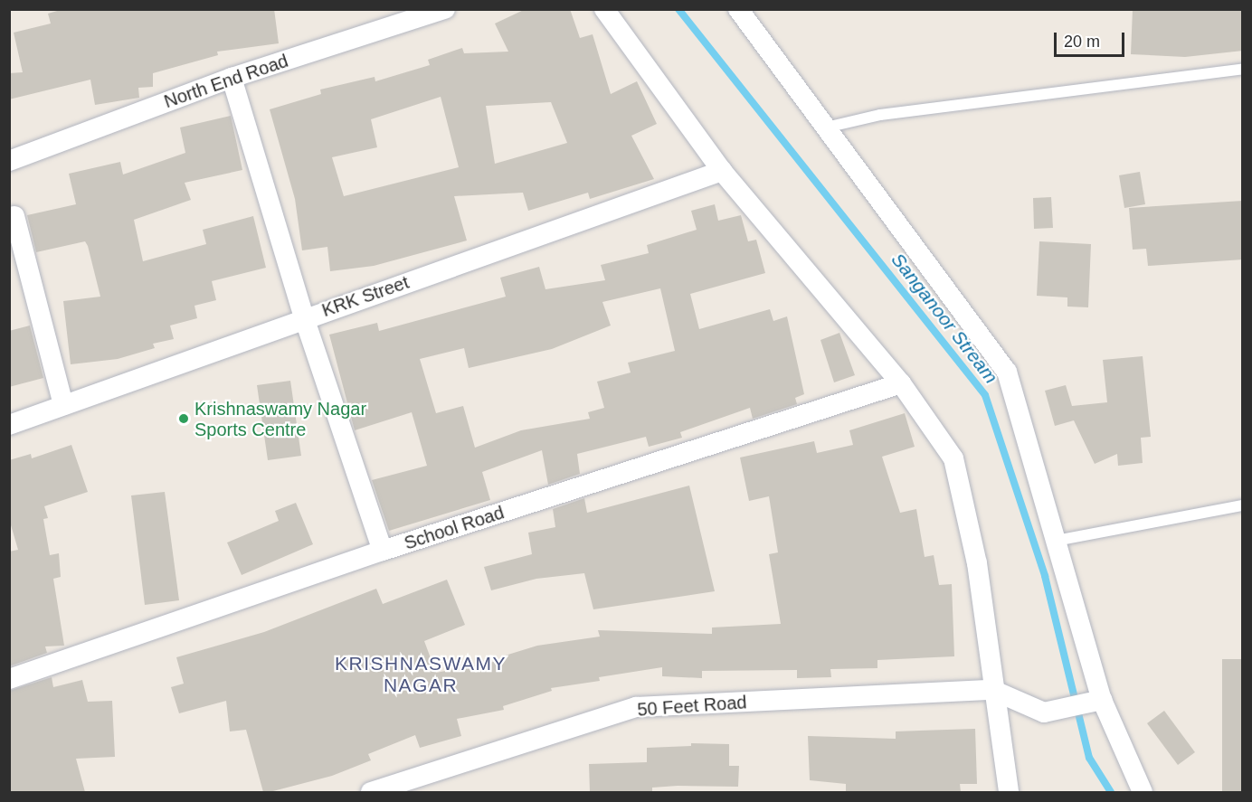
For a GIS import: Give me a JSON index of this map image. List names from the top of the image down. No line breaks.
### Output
{"streets":{"street":["North End Road","KRK Street","School Road","50 Feet Road"]},"districts":["KRISHNASWAMY NAGAR"],"water":["Sanganoor Stream"],"places":["Krishnaswamy Nagar Sports Centre"],"scale_bar":"20 m"}
